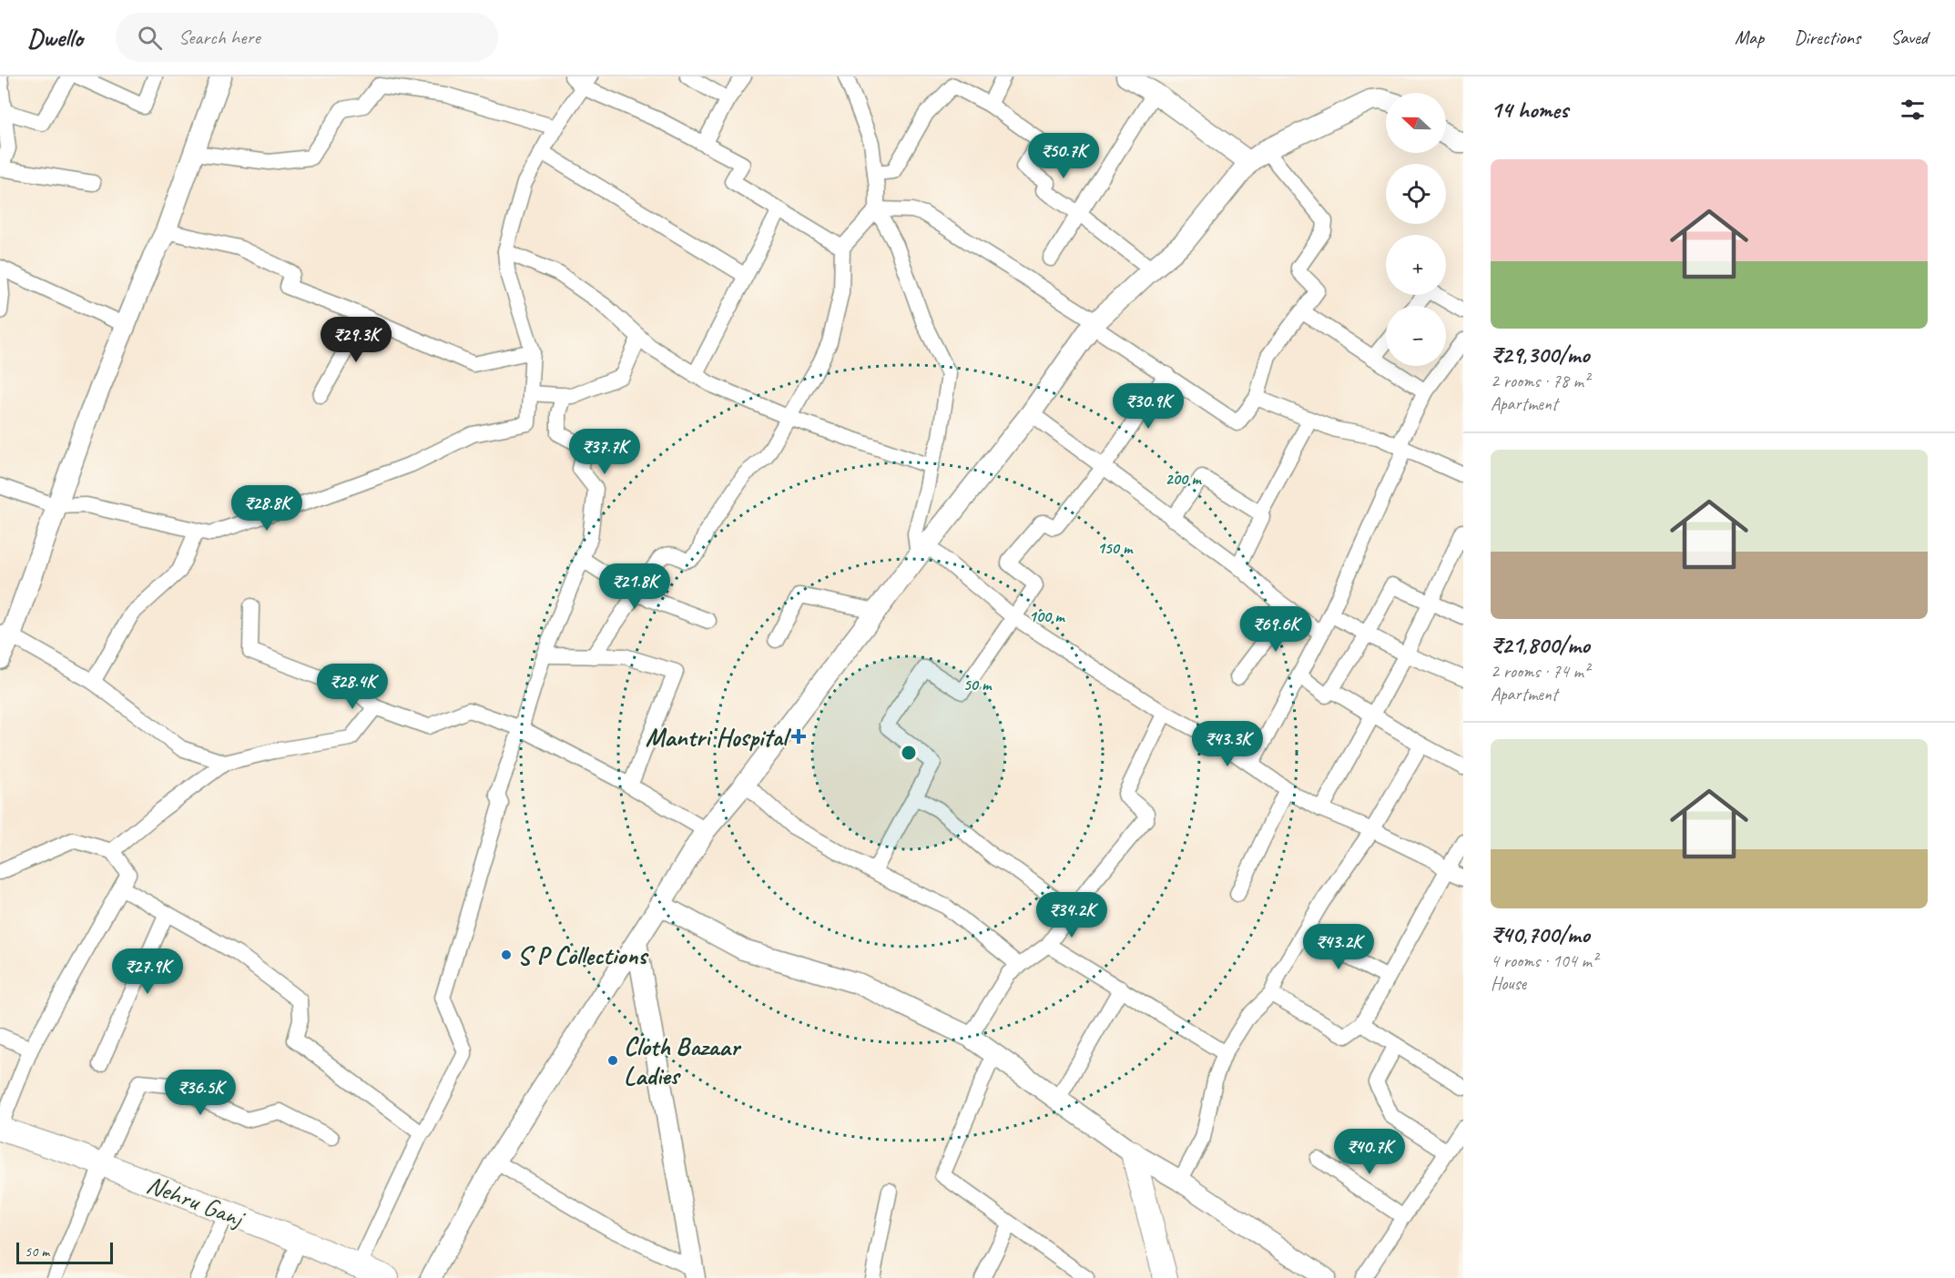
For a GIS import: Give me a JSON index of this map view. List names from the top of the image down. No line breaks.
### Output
{"streets":{"main road":["Nehru Ganj"]},"places":{"health":["Mantri Hospital"],"other":["S P Collections","Cloth Bazaar Ladies"]},"scale_bar":"50 m","north":"left","page":{"header":"Dwello","search":"Search here","nav":["Map","Directions","Saved"],"heading":"14 homes","map_buttons":["+","−"],"price":["₹50.7K","₹29.3K","₹30.9K","₹37.7K","₹28.8K","₹21.8K","₹69.6K","₹28.4K","₹43.3K","₹34.2K","₹43.2K","₹27.9K","₹36.5K","₹40.7K"],"list":[{"name":"₹29,300/mo","note":"2 rooms · 78 m² · Apartment"},{"name":"₹21,800/mo","note":"2 rooms · 74 m² · Apartment"},{"name":"₹40,700/mo","note":"4 rooms · 104 m² · House"}],"scale":"50 m"},"rings":["200 m","150 m","100 m","50 m"]}
